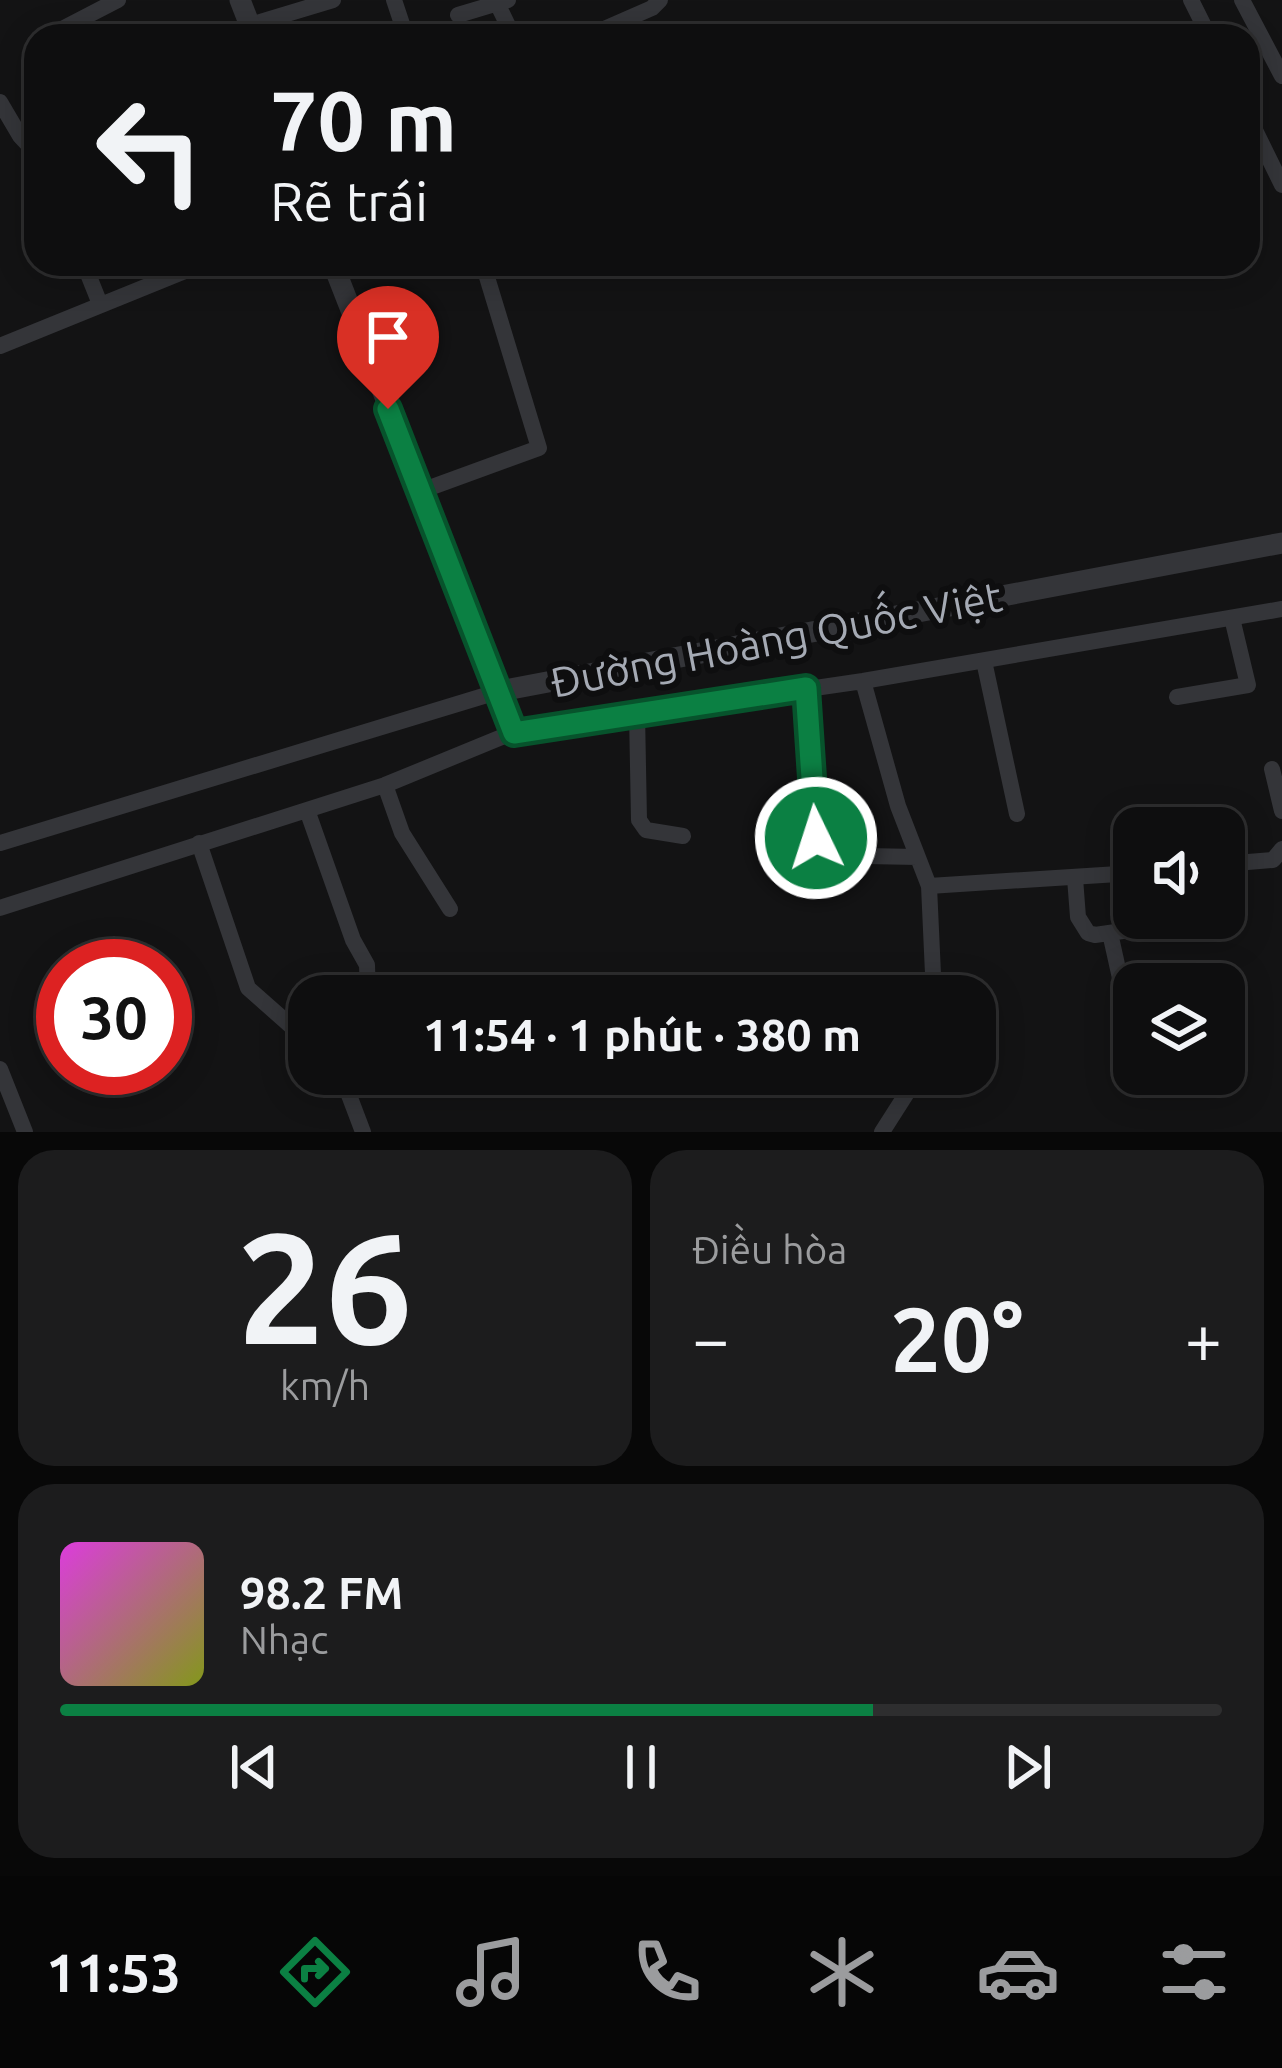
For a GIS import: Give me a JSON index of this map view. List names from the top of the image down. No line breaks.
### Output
{"streets":{"street":["Đường Hoàng Quốc Việt"]},"page":{"turn":["70 m","Rẽ trái"],"limit":"30","trip":"11:54 · 1 phút · 380 m","tile":[["26","km/h"],"Điều hòa"],"heat":["−","20°","+"],"song":["98.2 FM","Nhạc"],"tabs":"11:53"}}
